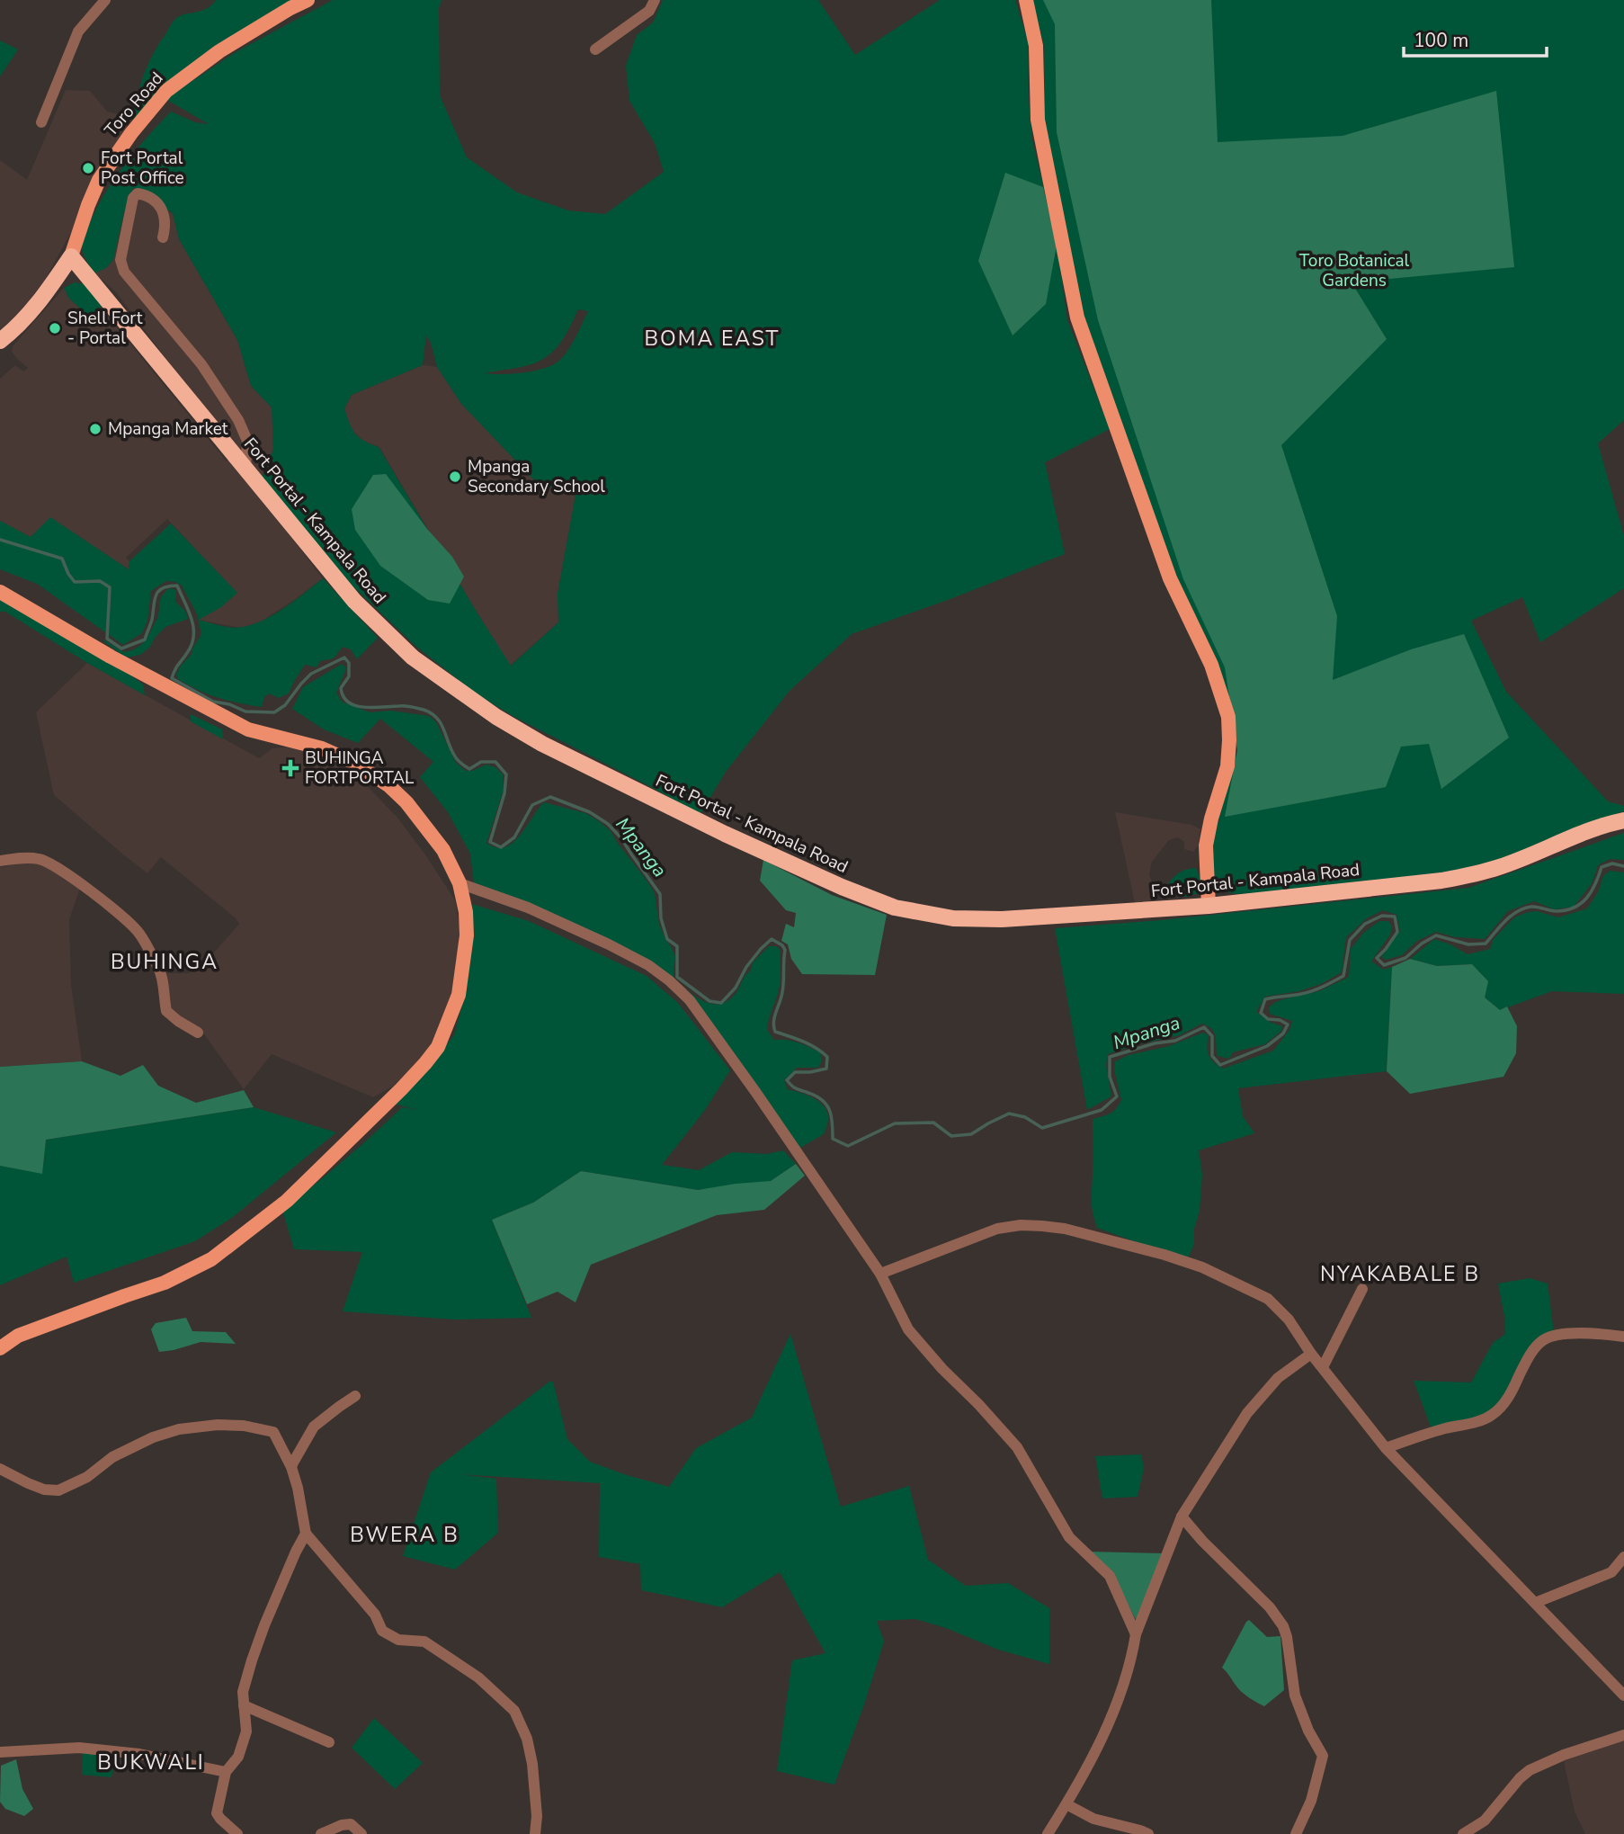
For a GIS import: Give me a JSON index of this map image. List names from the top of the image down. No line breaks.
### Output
{"streets":{"highway":["Fort Portal - Kampala Road"],"main road":["Toro Road"]},"crossings":[["Toro Road","Fort Portal - Kampala Road"]],"districts":["BOMA EAST","BUHINGA","NYAKABALE B","BWERA B","BUKWALI"],"water":["Mpanga"],"parks":["Toro Botanical Gardens"],"places":{"other":["Fort Portal Post Office","Shell Fort - Portal","Mpanga Market","Mpanga Secondary School"],"health":["BUHINGA FORTPORTAL"]},"scale_bar":"100 m"}
